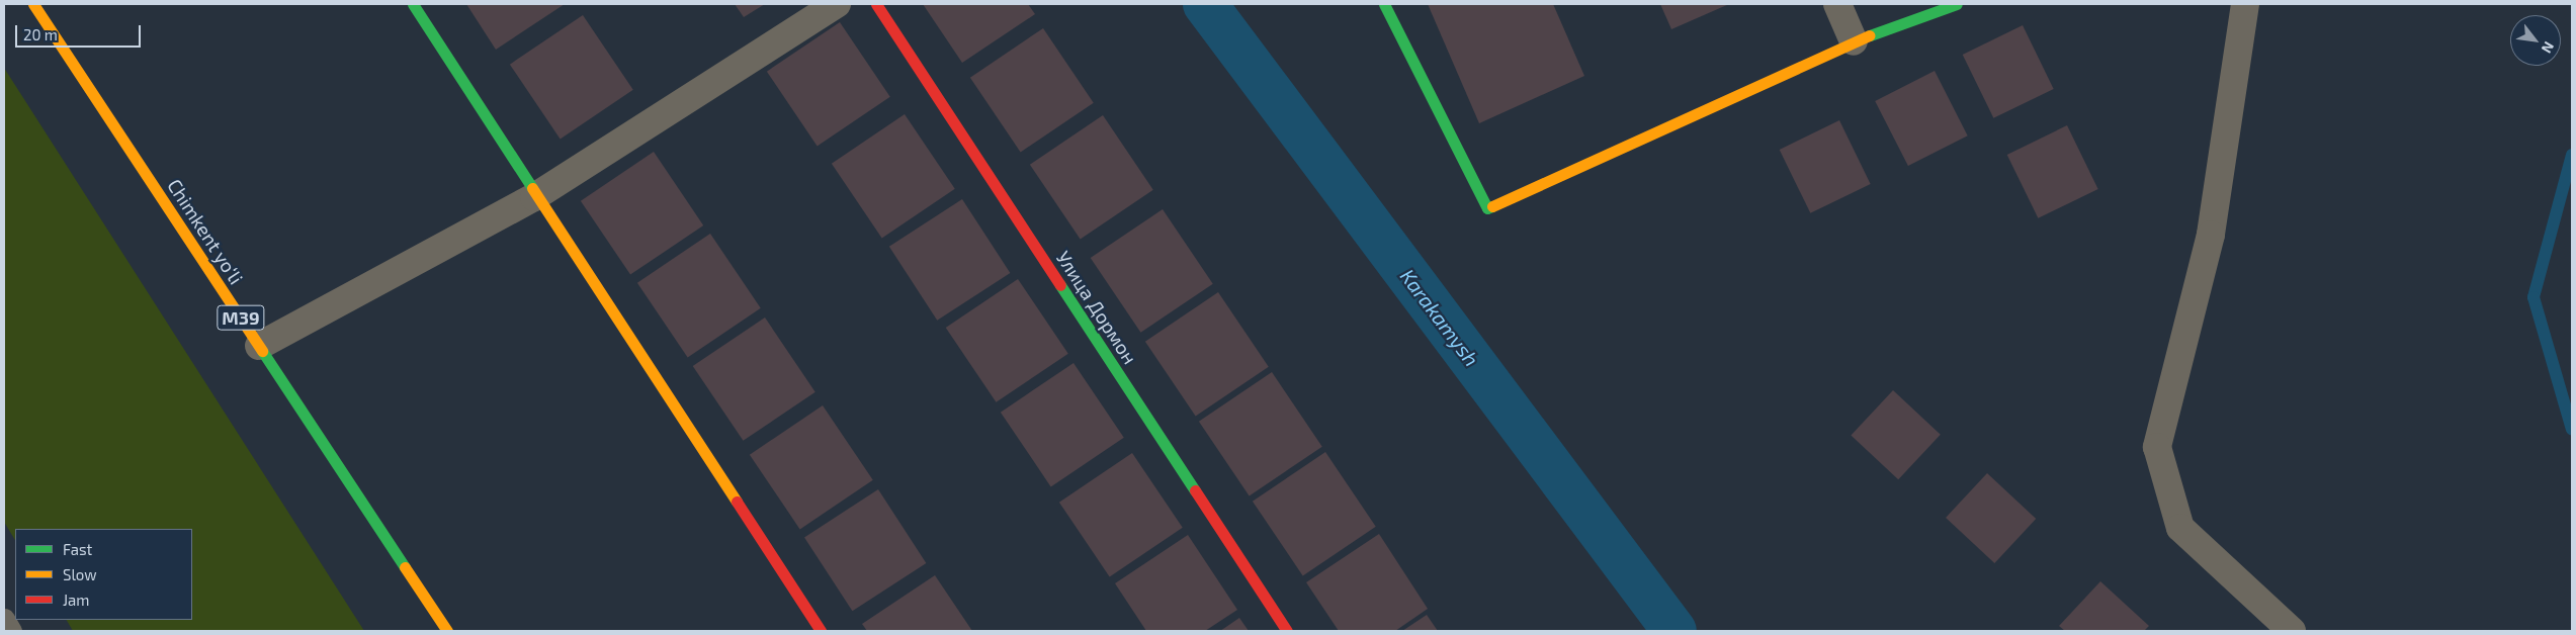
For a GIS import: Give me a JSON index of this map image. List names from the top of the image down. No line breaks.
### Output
{"streets":{"main road":["Chimkent yo‘li","Улица Дормон","M39"]},"water":["Karakamysh"],"legend":["Fast","Slow","Jam"],"scale_bar":"20 m","north":"bottom right"}
